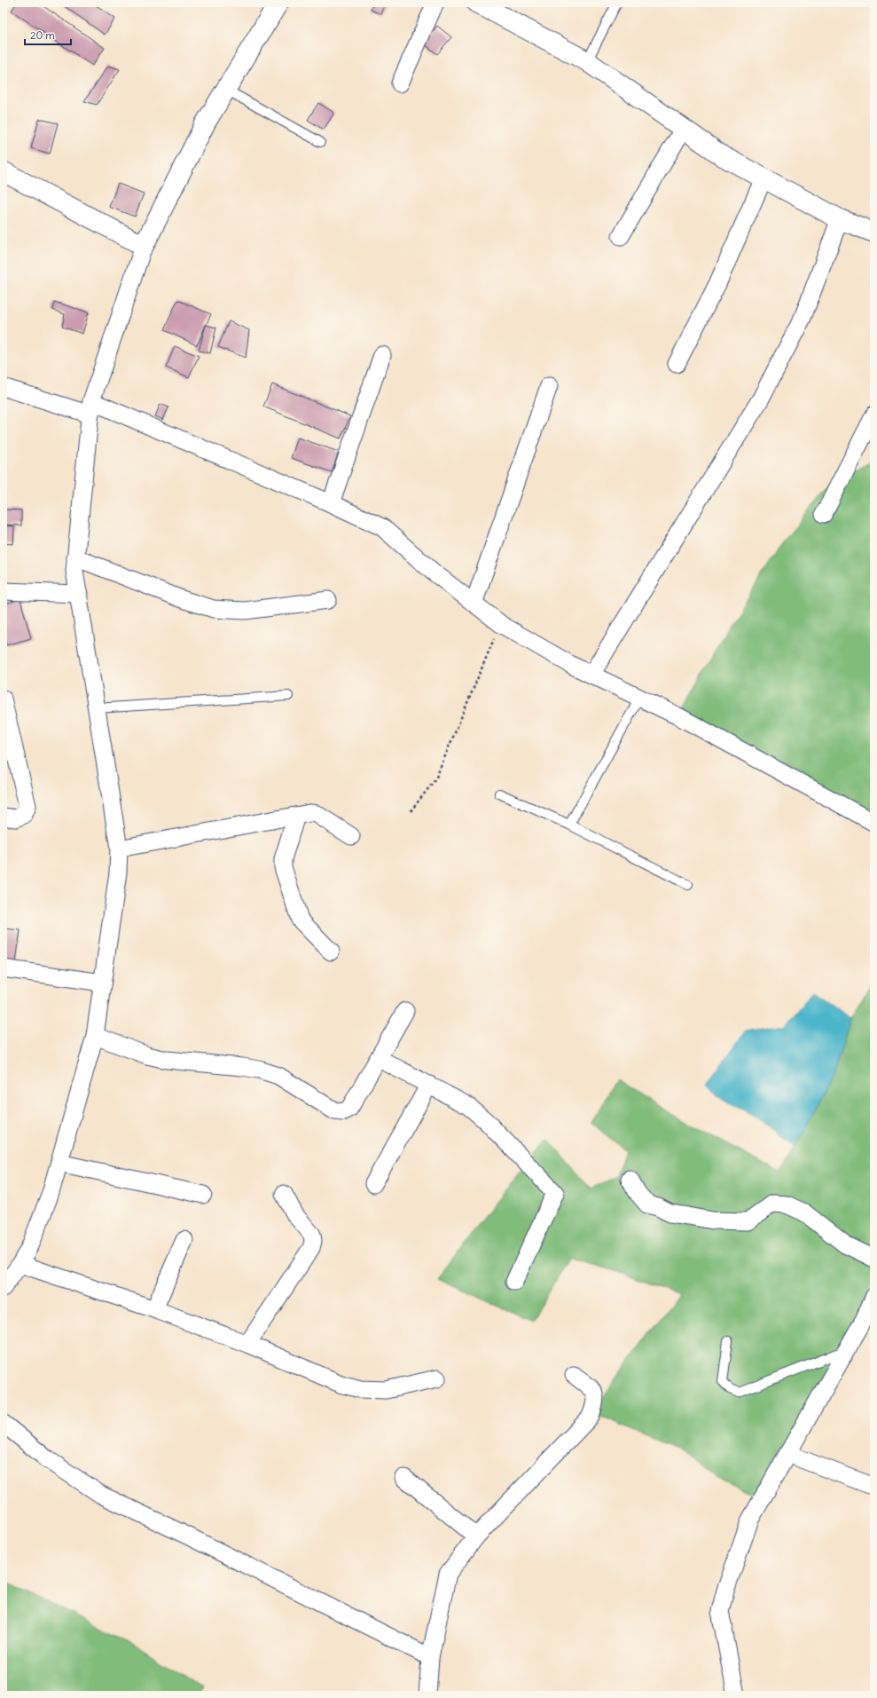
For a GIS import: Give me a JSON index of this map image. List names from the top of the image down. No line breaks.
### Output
{"scale_bar":"20 m"}
